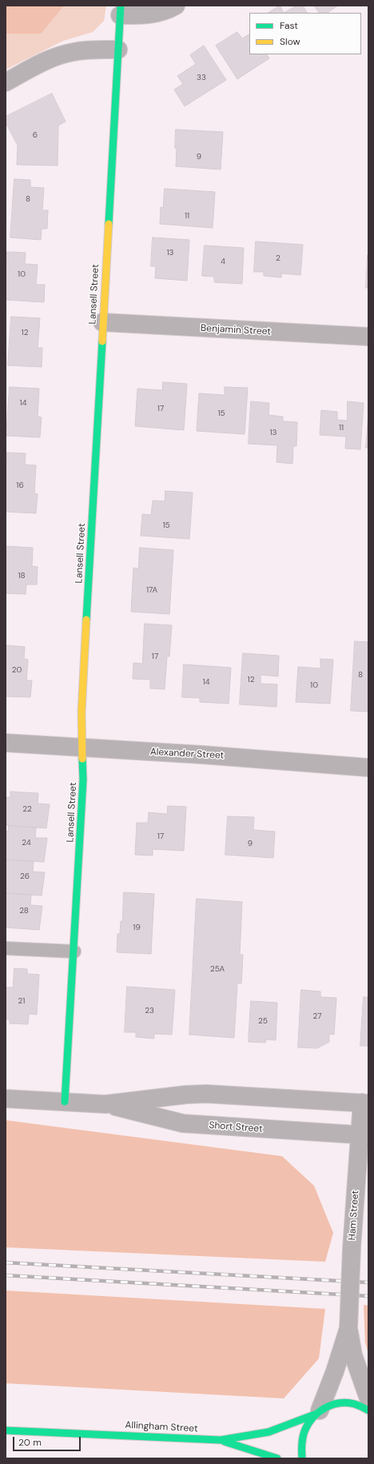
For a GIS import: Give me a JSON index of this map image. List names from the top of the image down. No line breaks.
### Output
{"streets":{"street":["Lansell Street","Benjamin Street","Alexander Street","Short Street","Ham Street","Allingham Street"]},"crossings":[["Lansell Street","Benjamin Street"],["Lansell Street","Alexander Street"],["Lansell Street","Short Street"],["Short Street","Ham Street"],["Ham Street","Allingham Street"]],"house_numbers":["33","6","9","8","11","13","2","4","10","12","14","17","15","11","13","16","15","18","17A","17","20","8","12","14","10","22","17","24","9","26","28","19","25A","21","23","27","25"],"legend":["Fast","Slow"],"scale_bar":"20 m"}
